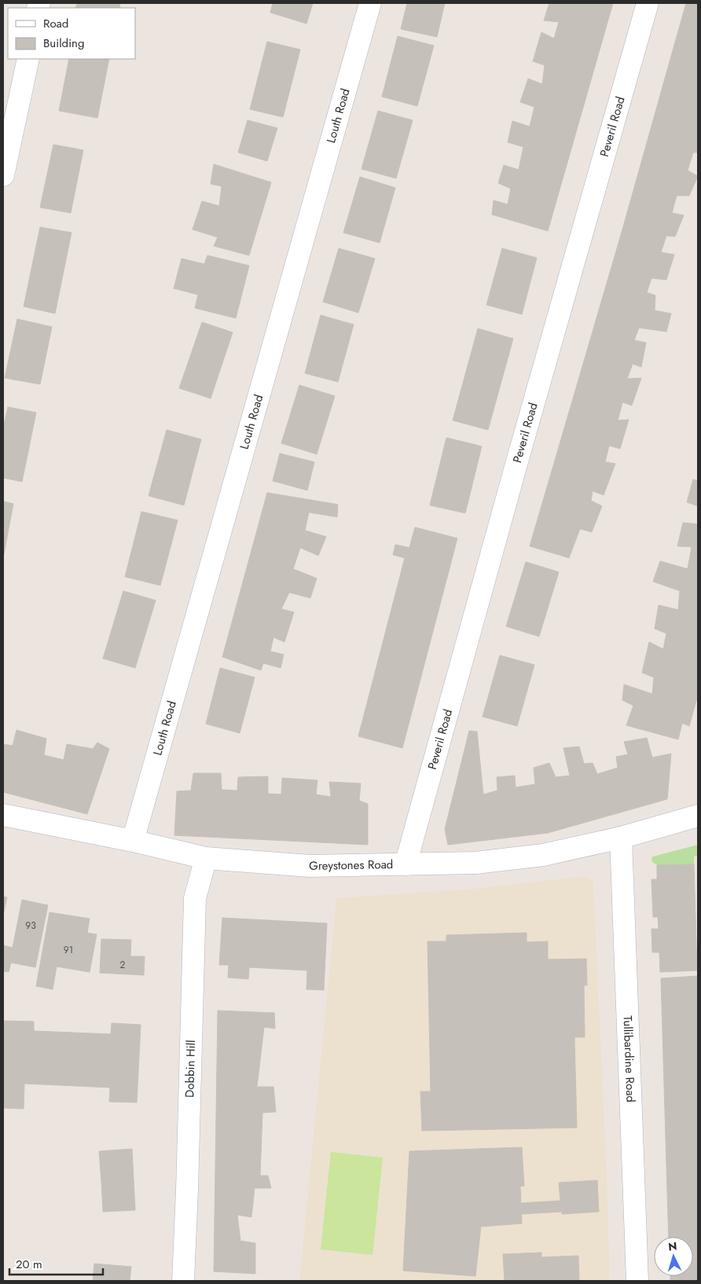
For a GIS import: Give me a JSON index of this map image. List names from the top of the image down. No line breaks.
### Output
{"streets":{"street":["Louth Road","Peveril Road","Greystones Road","Tullibardine Road","Dobbin Hill"]},"crossings":[["Louth Road","Greystones Road"],["Peveril Road","Greystones Road"],["Greystones Road","Tullibardine Road"],["Greystones Road","Dobbin Hill"]],"house_numbers":["93","91","2"],"legend":["Road","Building"],"scale_bar":"20 m","north":"top"}
